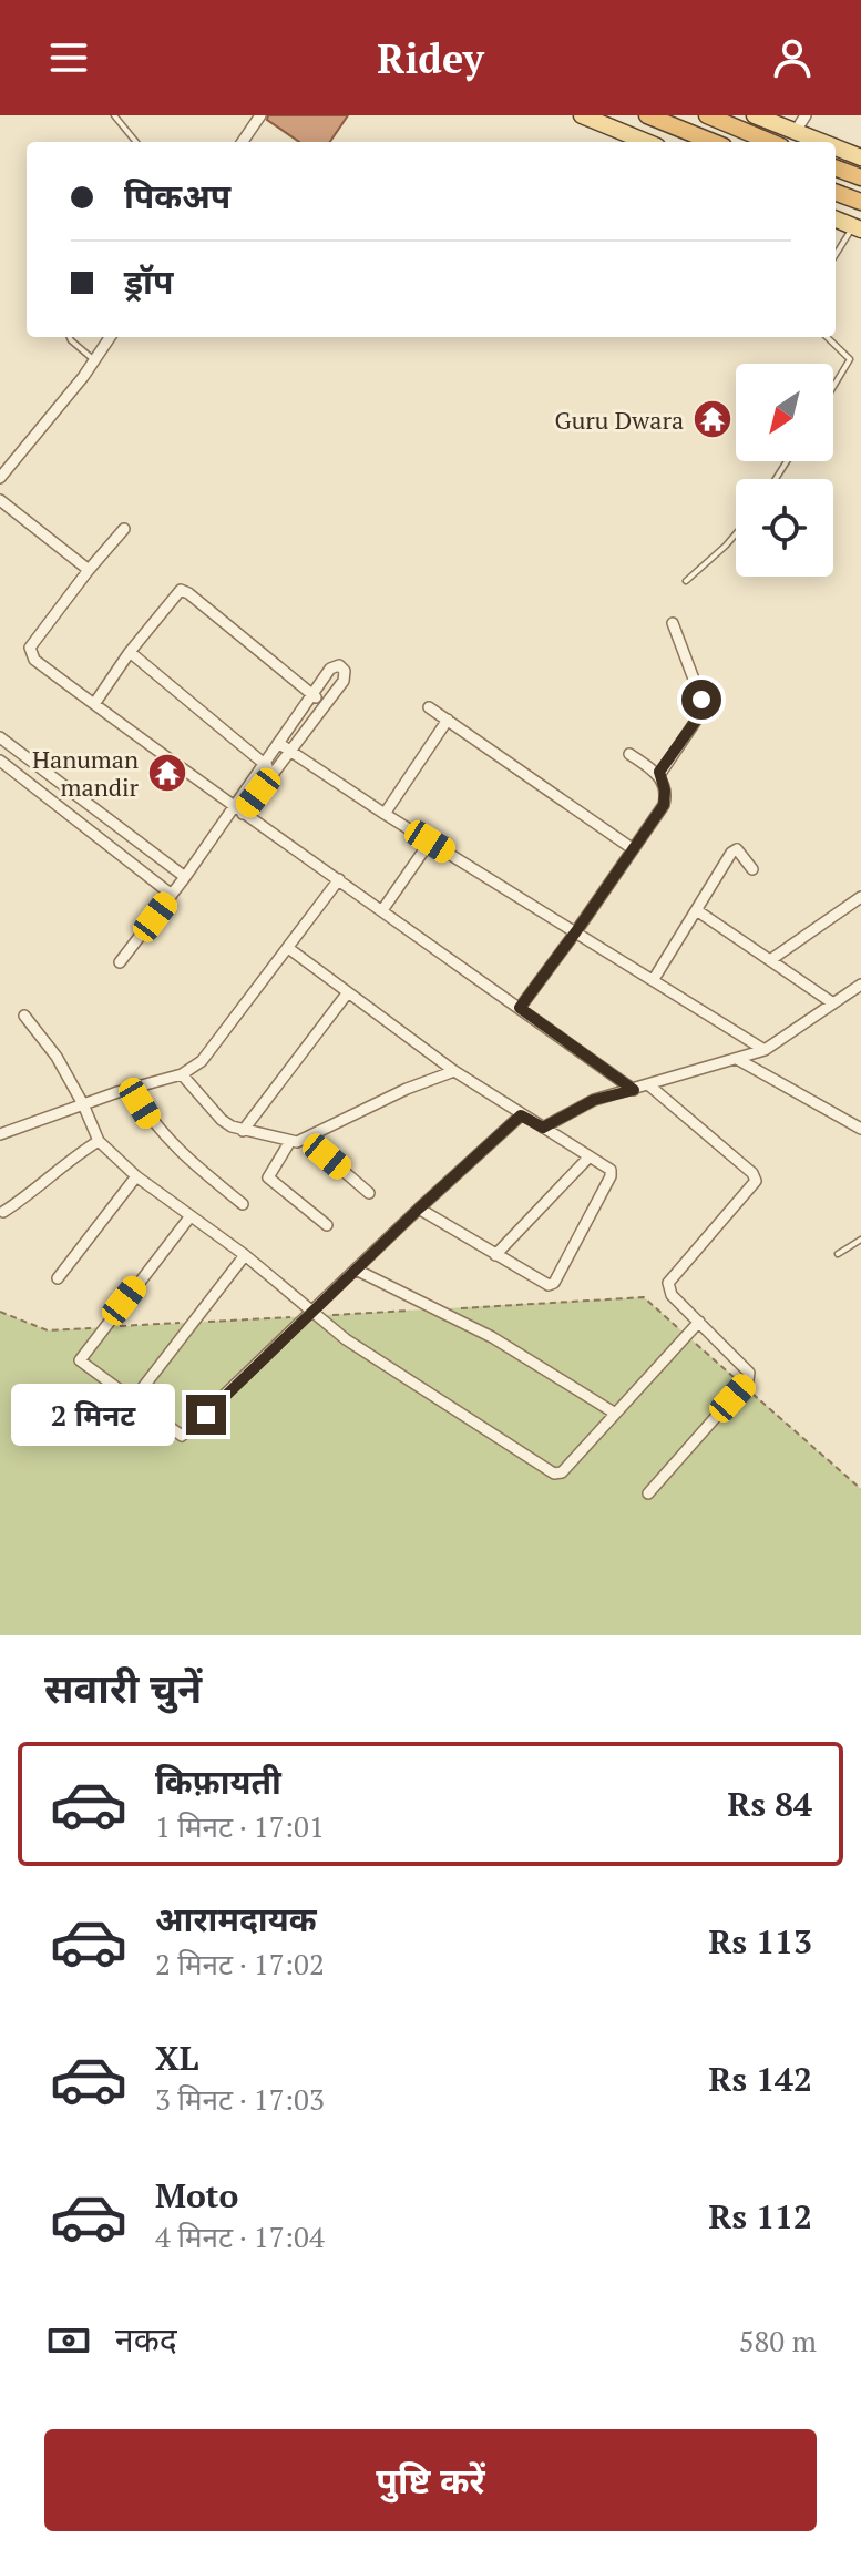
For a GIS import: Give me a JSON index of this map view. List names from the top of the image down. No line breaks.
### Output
{"places":{"temple":["Guru Dwara","Hanuman mandir"]},"north":"bottom left","page":{"header":"Ridey","banner":["पिकअप","ड्रॉप"],"bubble":"2 मिनट","heading":"सवारी चुनें","list":[{"name":"किफ़ायती","note":"1 मिनट · 17:01","value":"Rs 84"},{"name":"आरामदायक","note":"2 मिनट · 17:02","value":"Rs 113"},{"name":"XL","note":"3 मिनट · 17:03","value":"Rs 142"},{"name":"Moto","note":"4 मिनट · 17:04","value":"Rs 112"}],"pay":["नकद","580 m"],"buttons":"पुष्टि करें"}}
